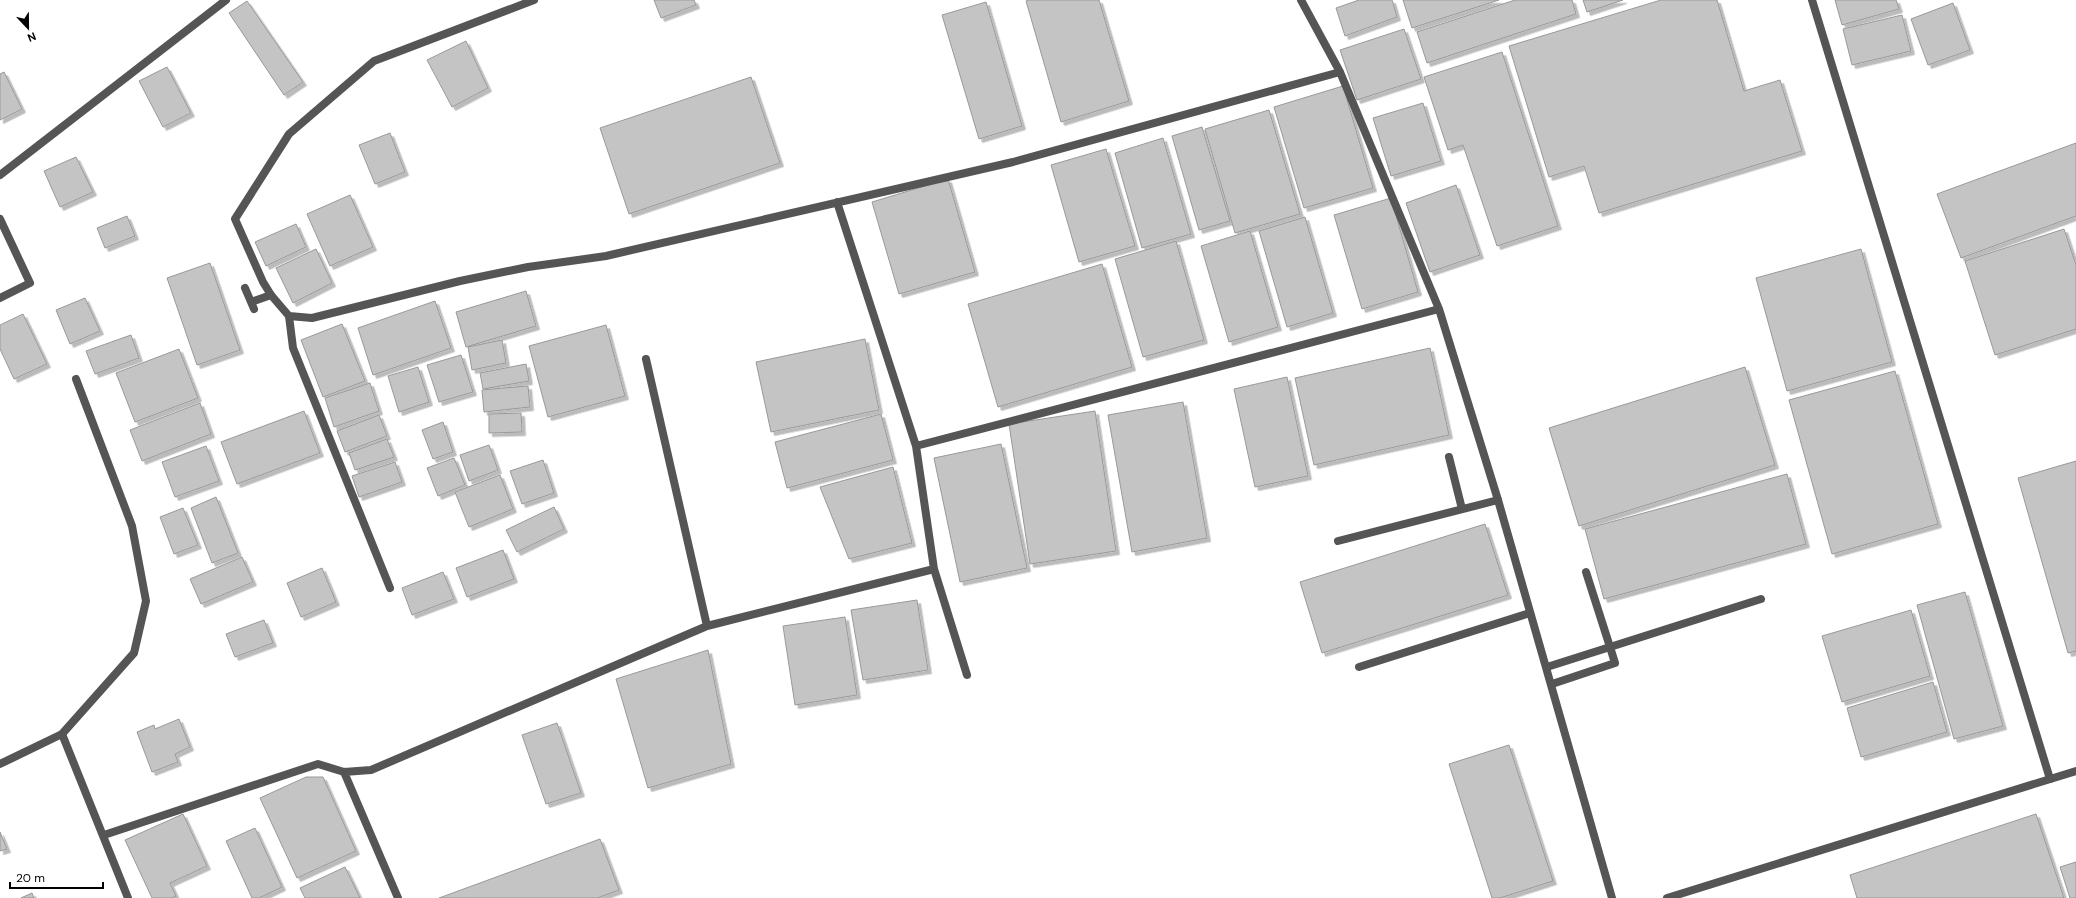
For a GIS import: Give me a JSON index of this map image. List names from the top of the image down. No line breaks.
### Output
{"scale_bar":"20 m","north":"bottom"}
